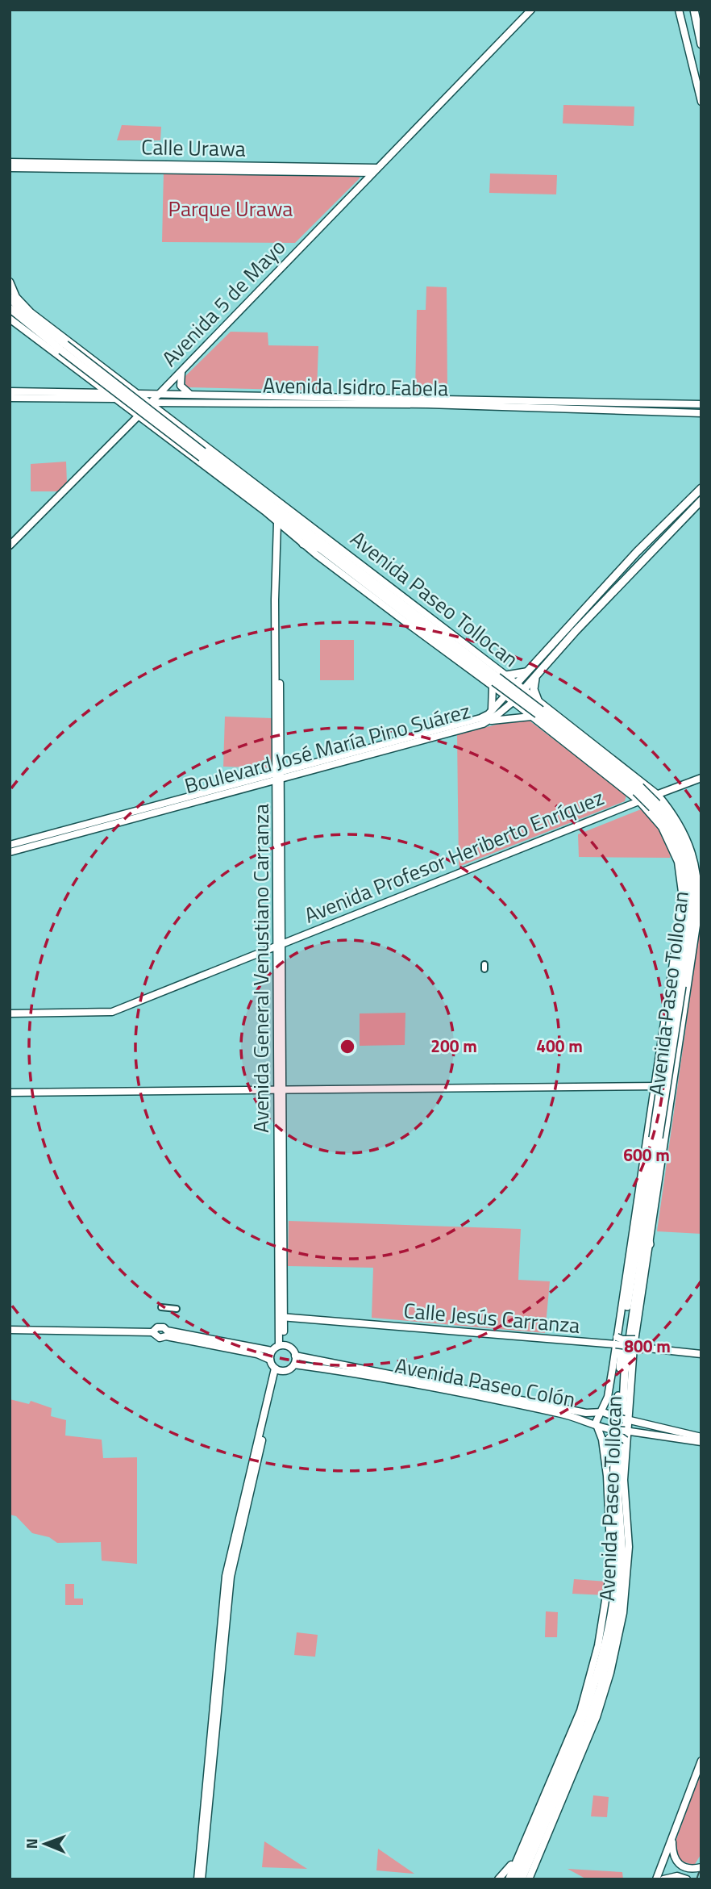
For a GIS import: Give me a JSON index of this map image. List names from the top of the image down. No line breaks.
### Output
{"streets":{"highway":["Avenida Paseo Tollocan","Boulevard José María Pino Suárez"],"main road":["Calle Urawa","Avenida 5 de Mayo","Avenida Isidro Fabela","Avenida Profesor Heriberto Enríquez","Avenida General Venustiano Carranza","Calle Jesús Carranza","Avenida Paseo Colón"]},"crossings":[["Calle Urawa","Avenida 5 de Mayo"],["Avenida 5 de Mayo","Avenida Isidro Fabela"],["Avenida Isidro Fabela","Avenida Paseo Tollocan"],["Avenida Paseo Tollocan","Boulevard José María Pino Suárez"],["Avenida Paseo Tollocan","Avenida Profesor Heriberto Enríquez"],["Avenida Paseo Tollocan","Avenida General Venustiano Carranza"],["Avenida Paseo Tollocan","Calle Jesús Carranza"],["Avenida Paseo Tollocan","Avenida Paseo Colón"],["Boulevard José María Pino Suárez","Avenida General Venustiano Carranza"],["Avenida Profesor Heriberto Enríquez","Avenida General Venustiano Carranza"],["Avenida General Venustiano Carranza","Calle Jesús Carranza"],["Avenida General Venustiano Carranza","Avenida Paseo Colón"]],"parks":["Parque Urawa"],"north":"left","rings":["200 m","400 m","600 m","800 m"]}
